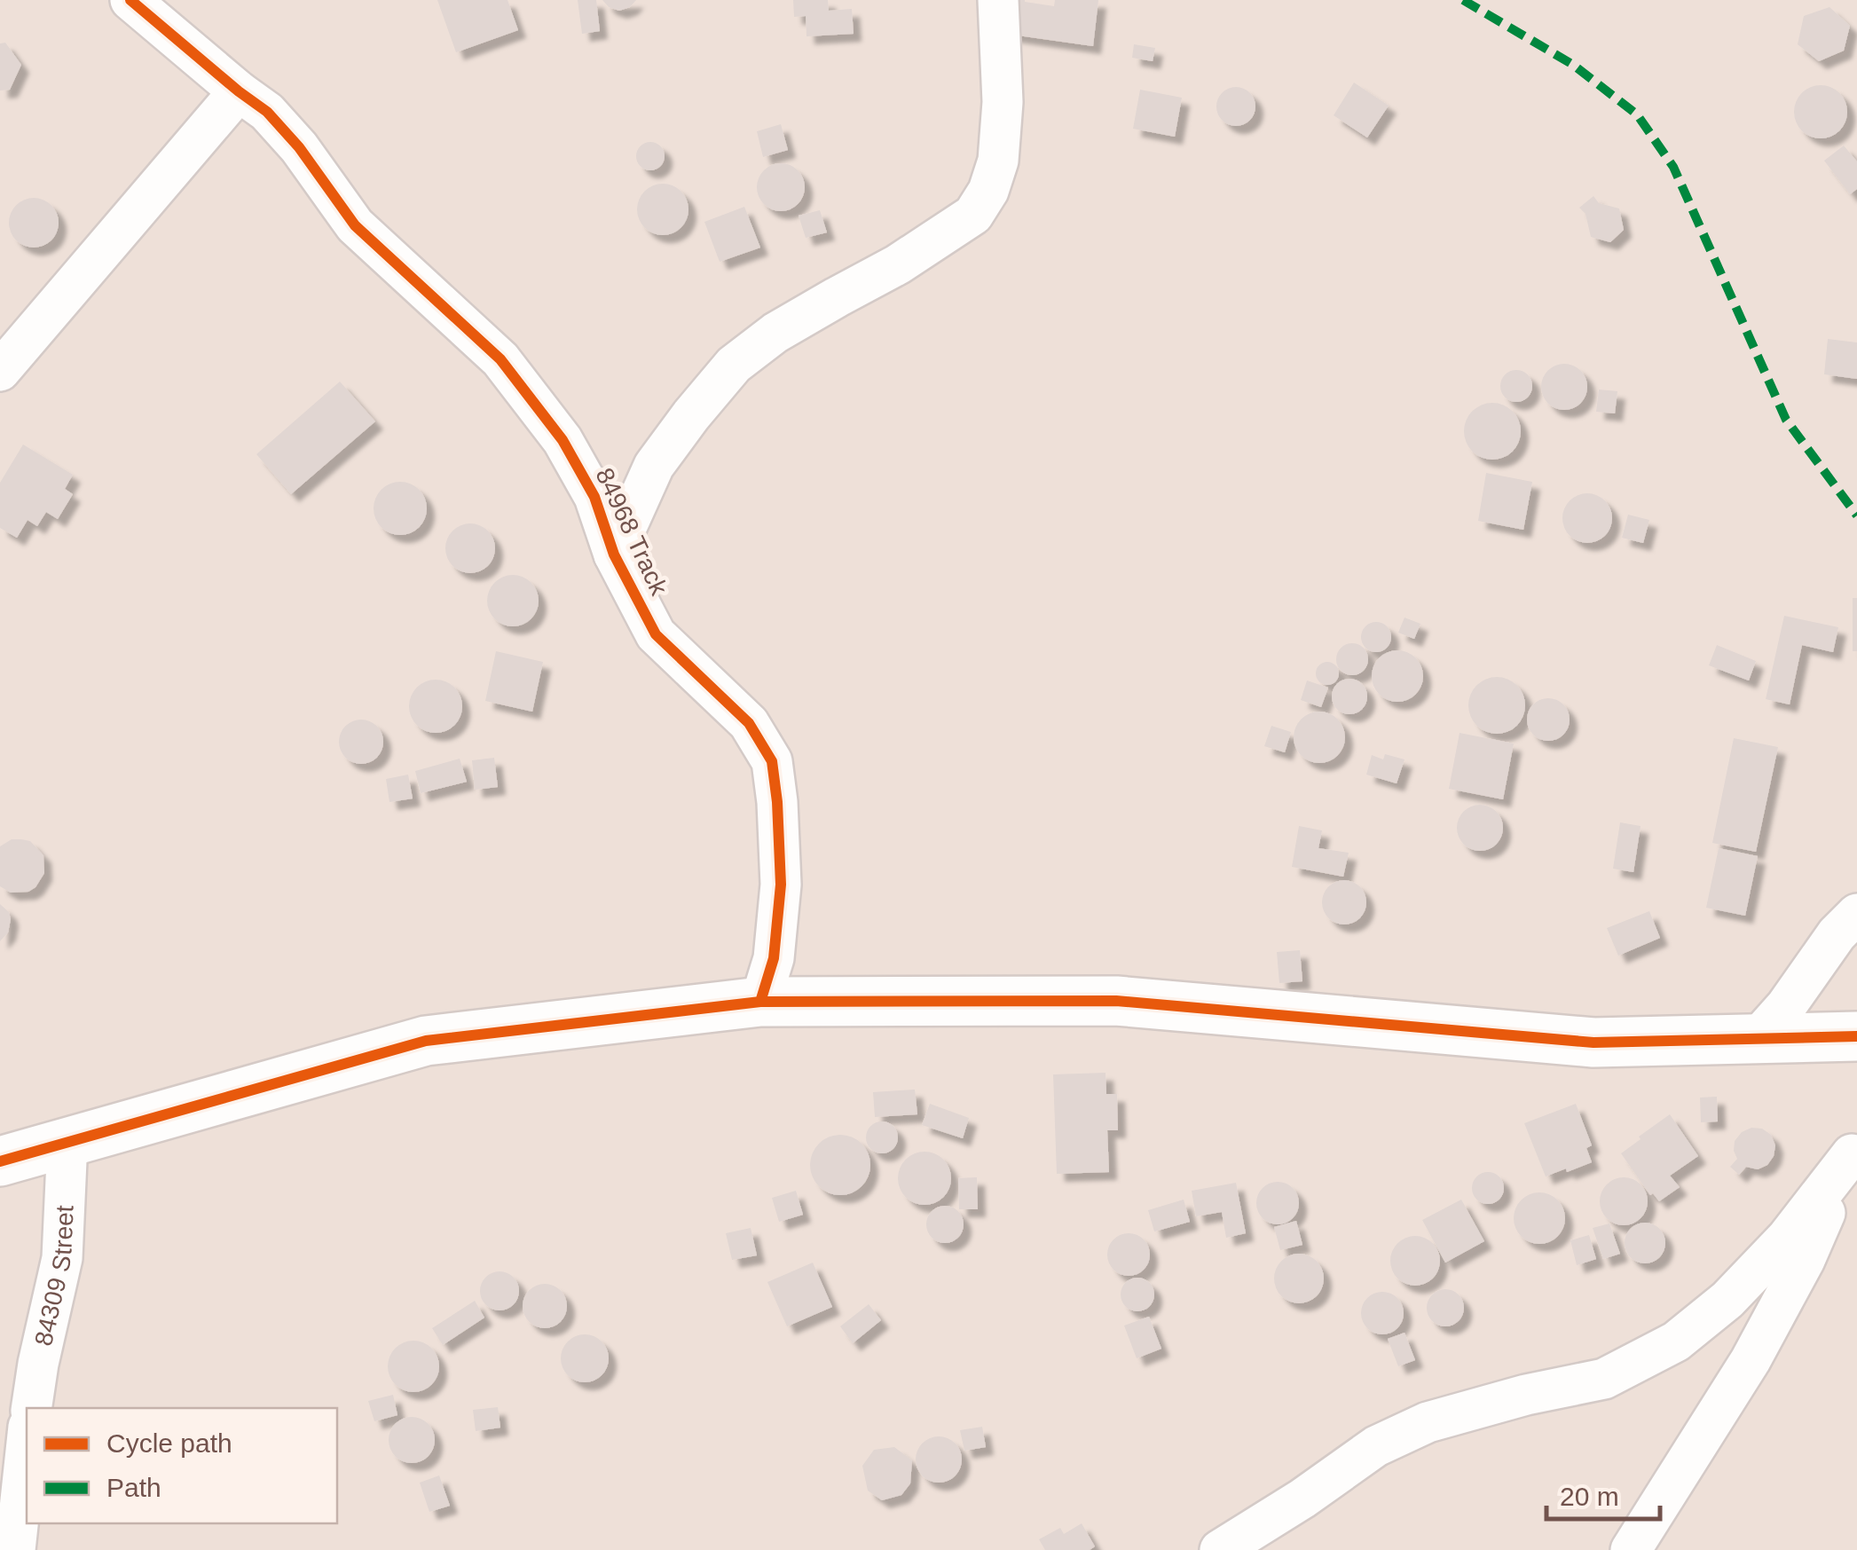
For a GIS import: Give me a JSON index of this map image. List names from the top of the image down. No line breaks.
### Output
{"streets":{"street":["84968 Track","84309 Street"]},"legend":["Cycle path","Path"],"scale_bar":"20 m"}
